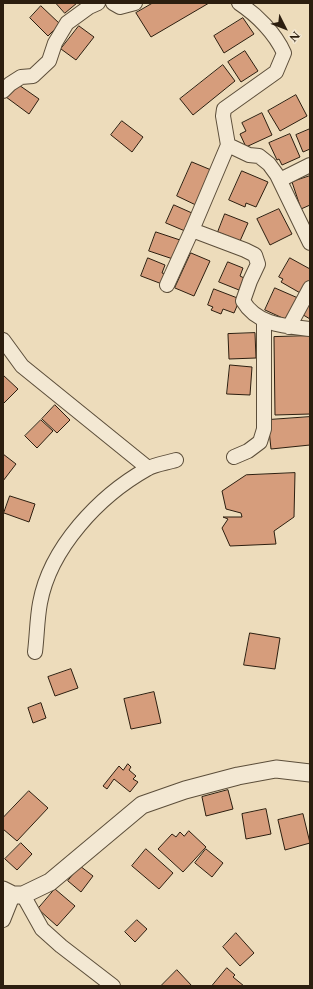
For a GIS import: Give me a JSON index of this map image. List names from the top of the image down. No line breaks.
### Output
{"north":"bottom right"}
